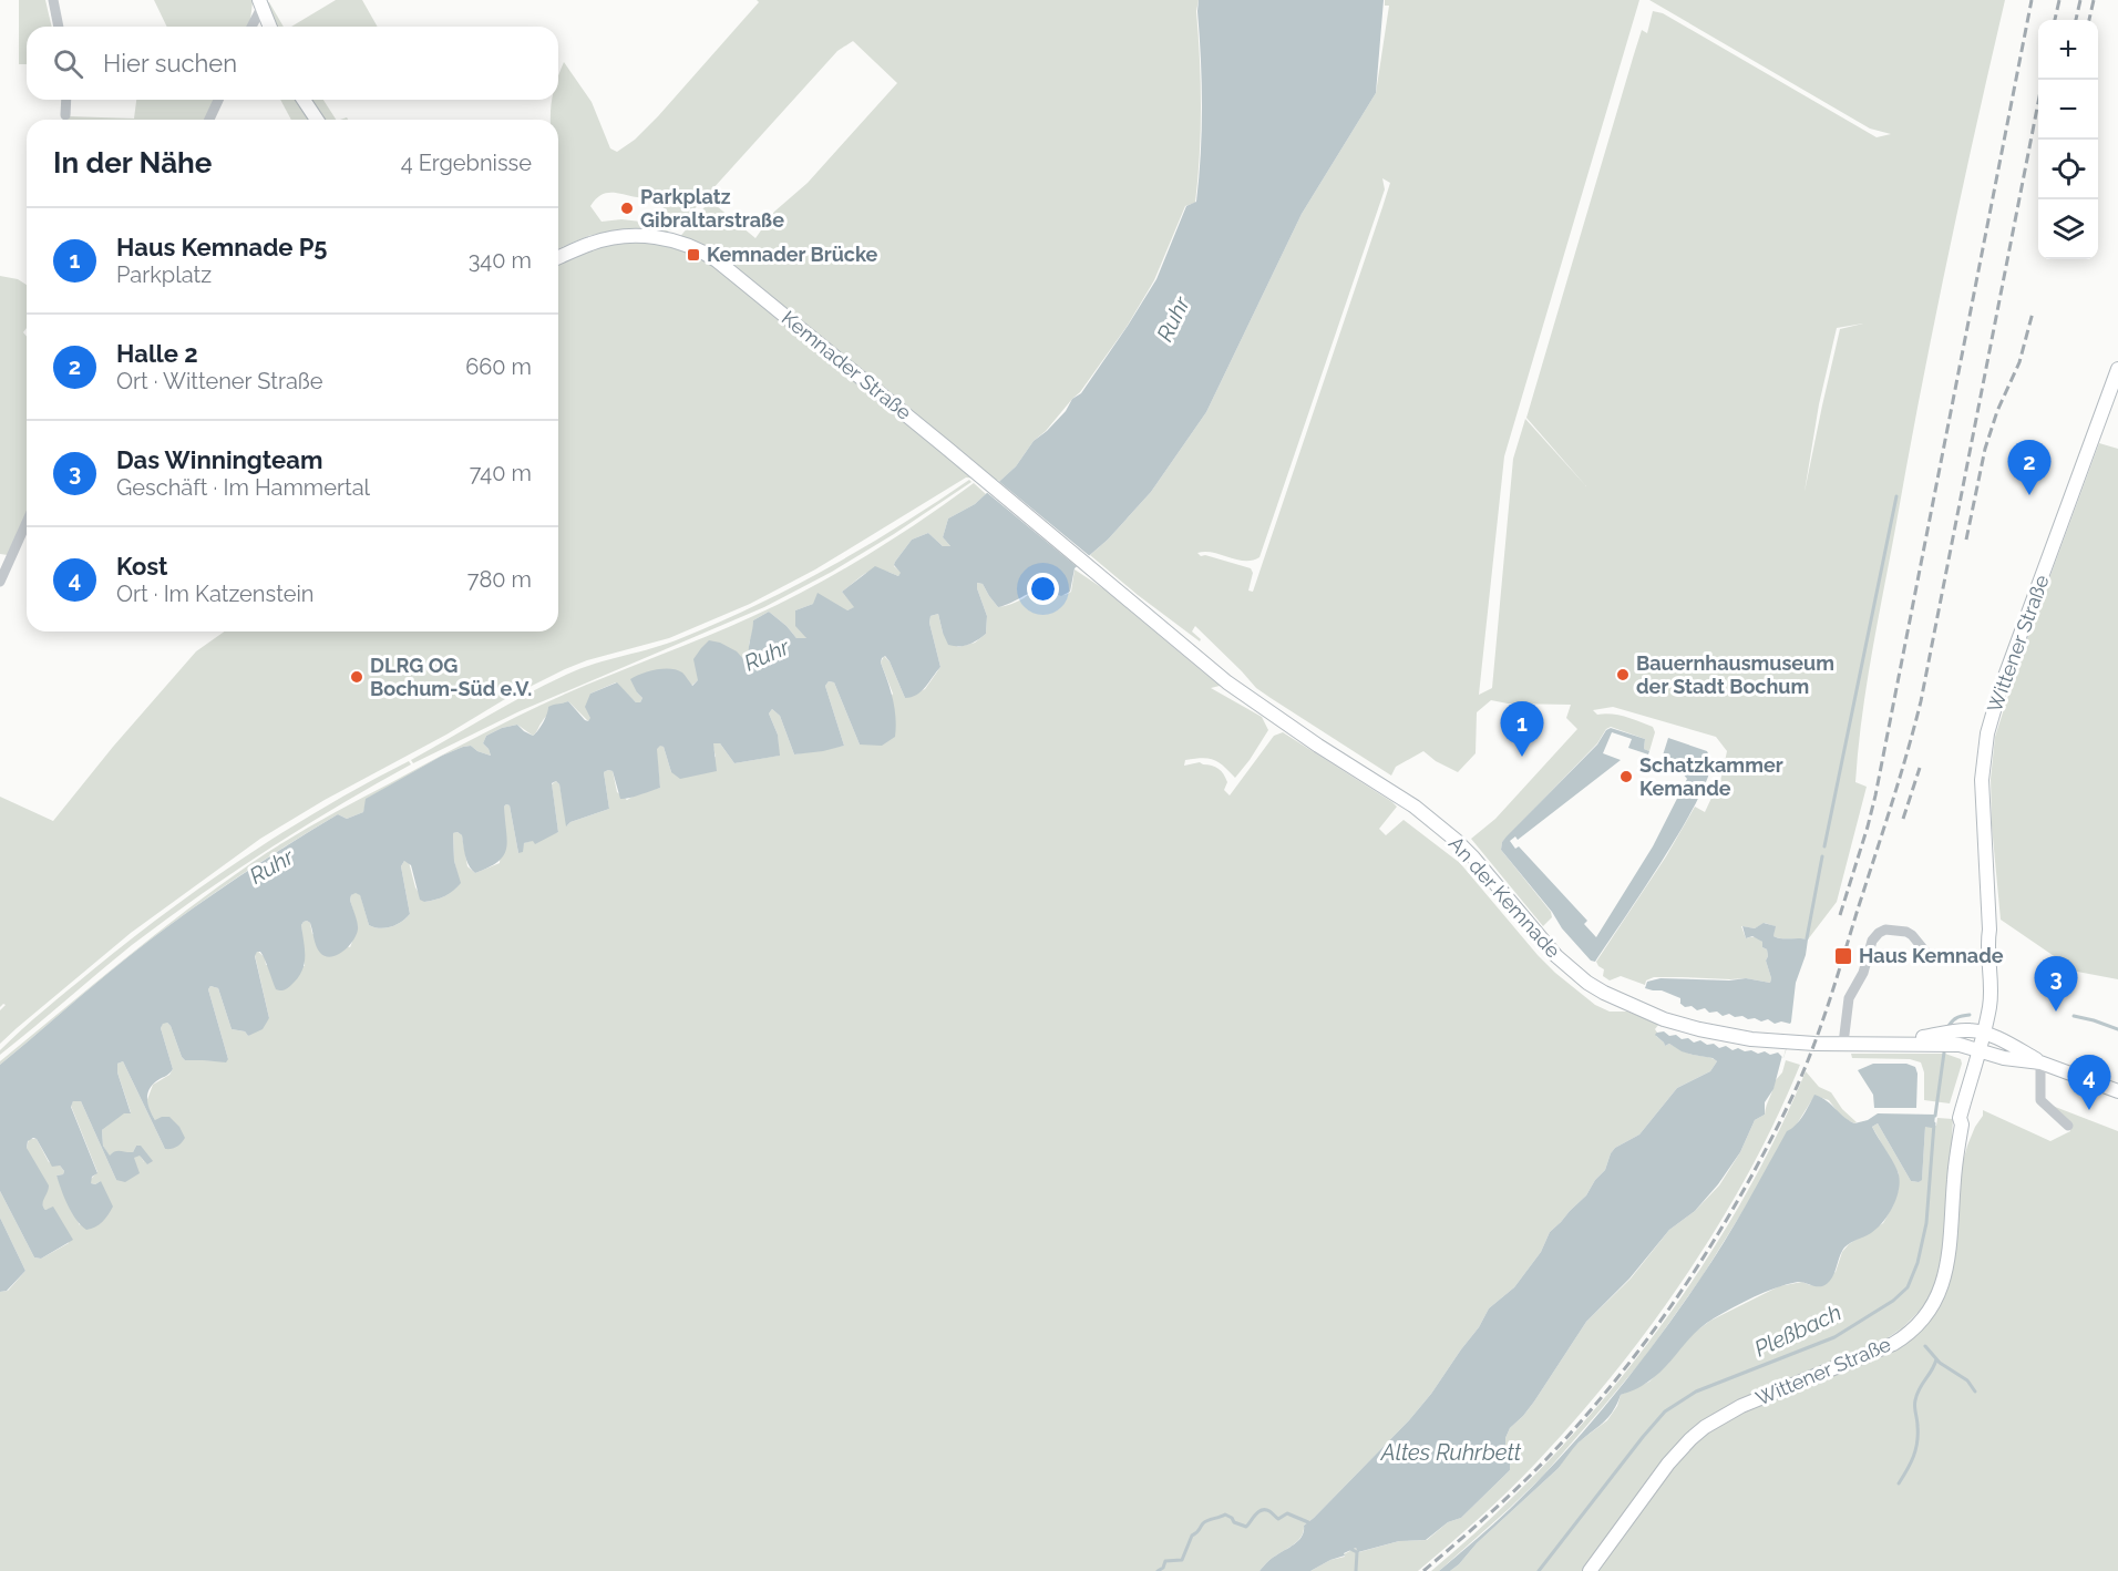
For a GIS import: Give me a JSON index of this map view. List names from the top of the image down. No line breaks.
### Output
{"streets":{"main road":["Kemnader Straße","Wittener Straße","An der Kemnade"]},"crossings":[["Kemnader Straße","An der Kemnade"],["Wittener Straße","An der Kemnade"]],"water":["Ruhr","Pleßbach","Altes Ruhrbett"],"places":{"other":["Parkplatz Gibraltarstraße","Bauernhausmuseum der Stadt Bochum","DLRG OG Bochum-Süd e.V.","Schatzkammer Kemande"],"transit":["Kemnader Brücke","Haus Kemnade"]},"page":{"map_buttons":["+","−"],"search":"Hier suchen","heading":["In der Nähe","4 Ergebnisse"],"list":[{"mark":"1","name":"Haus Kemnade P5","note":"Parkplatz","value":"340 m"},{"mark":"2","name":"Halle 2","note":"Ort · Wittener Straße","value":"660 m"},{"mark":"3","name":"Das Winningteam","note":"Geschäft · Im Hammertal","value":"740 m"},{"mark":"4","name":"Kost","note":"Ort · Im Katzenstein","value":"780 m"}],"pins":["2","1","3","4"]}}
